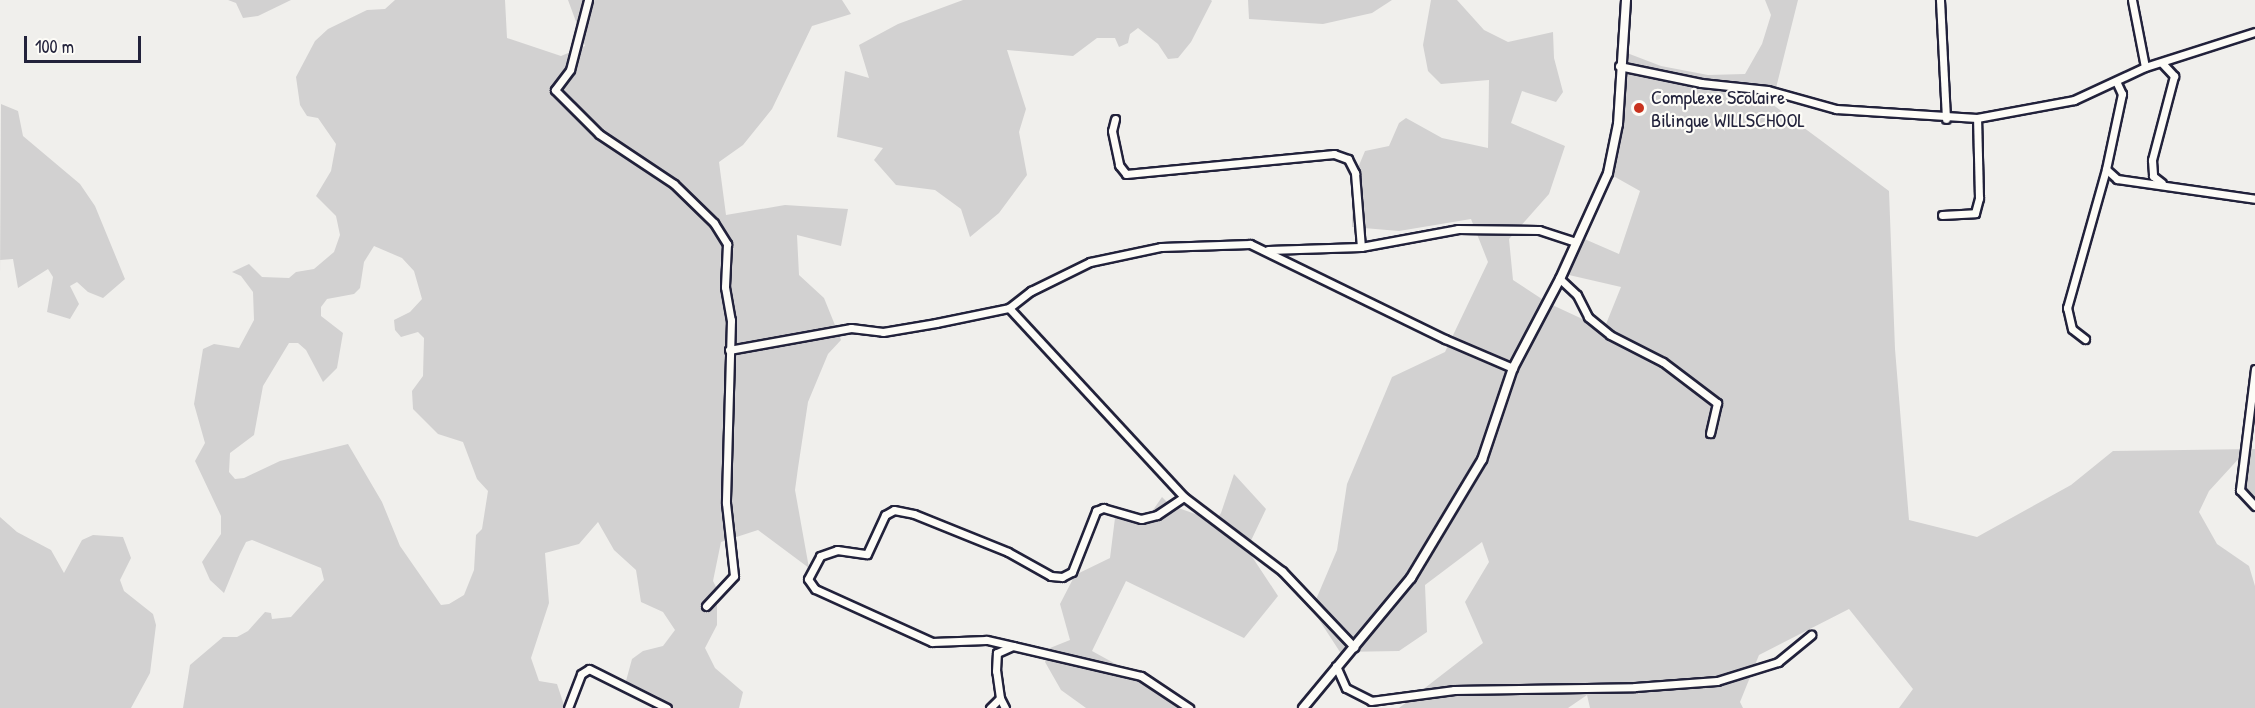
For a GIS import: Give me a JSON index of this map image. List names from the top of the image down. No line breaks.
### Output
{"places":["Complexe Scolaire Bilingue WILLSCHOOL"],"scale_bar":"100 m"}
